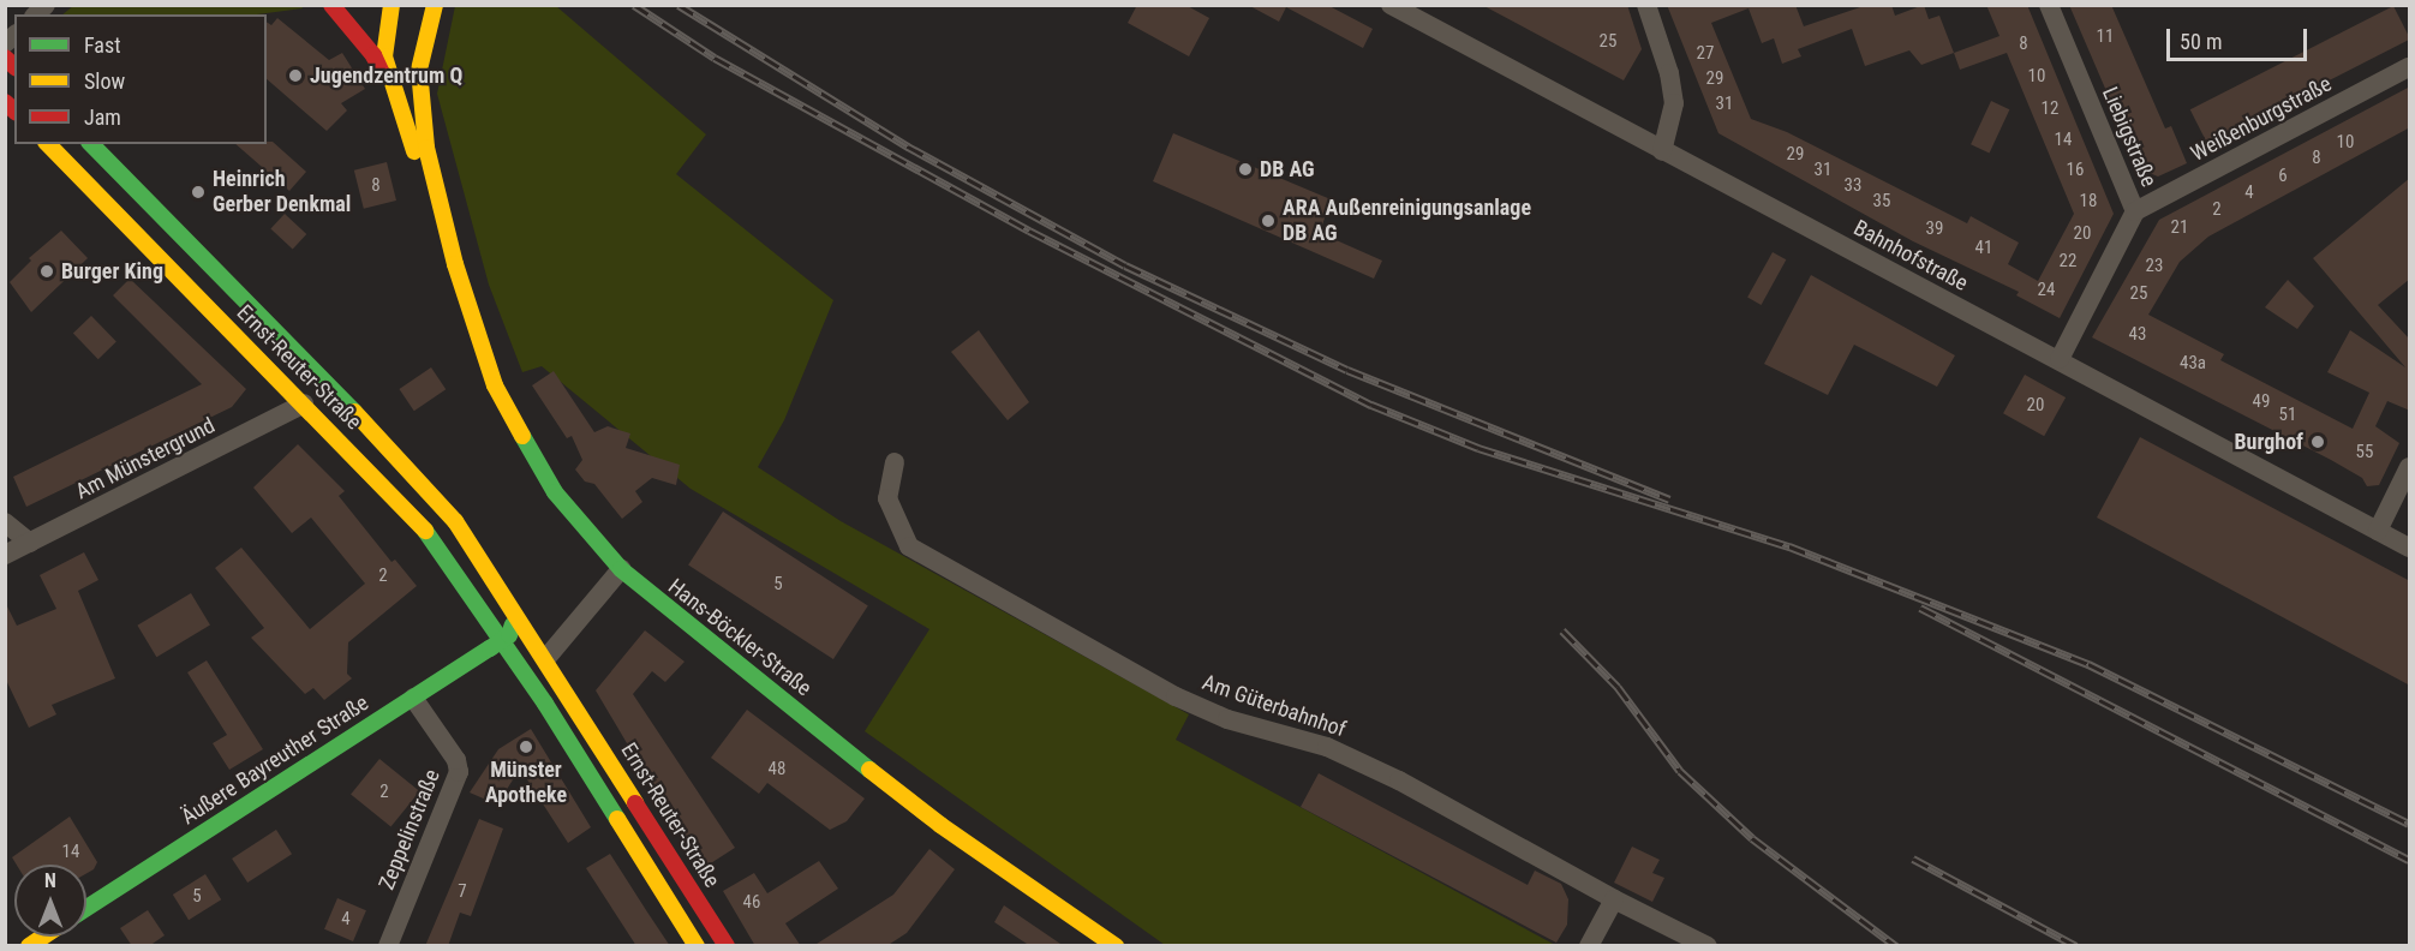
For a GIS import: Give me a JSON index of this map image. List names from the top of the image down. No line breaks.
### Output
{"streets":{"main road":["Ernst-Reuter-Straße","Hans-Böckler-Straße","Äußere Bayreuther Straße"],"street":["Weißenburgstraße","Liebigstraße","Bahnhofstraße","Am Münstergrund","Am Güterbahnhof","Zeppelinstraße"]},"crossings":[["Weißenburgstraße","Liebigstraße"],["Liebigstraße","Bahnhofstraße"],["Ernst-Reuter-Straße","Am Münstergrund"],["Ernst-Reuter-Straße","Äußere Bayreuther Straße"],["Äußere Bayreuther Straße","Zeppelinstraße"]],"places":["Jugendzentrum Q","DB AG","Heinrich Gerber Denkmal","ARA Außenreinigungsanlage DB AG","Burger King","Burghof","Münster Apotheke"],"house_numbers":["11","25","8","27","10","29","31","12","14","10","29","8","31","16","6","8","33","4","35","18","2","21","39","20","41","22","23","24","25","43","43a","49","20","51","55","2","5","48","2","14","7","5","46","4"],"legend":["Fast","Slow","Jam"],"scale_bar":"50 m","north":"top"}
